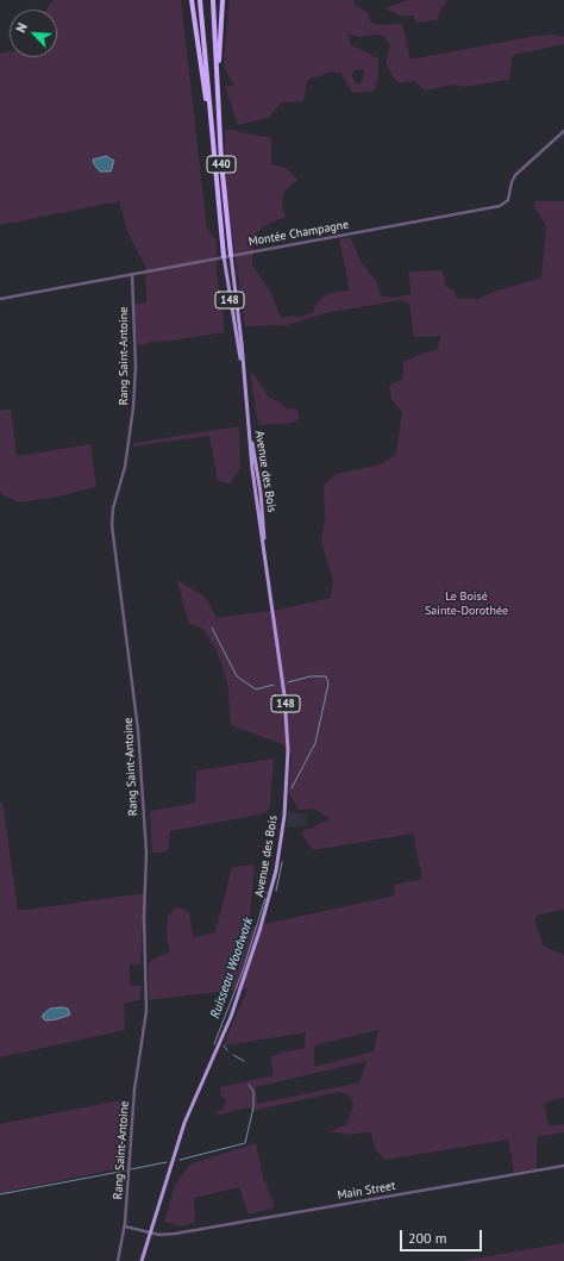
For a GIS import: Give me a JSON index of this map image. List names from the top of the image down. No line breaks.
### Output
{"streets":{"highway":["440"],"main road":["148","Avenue des Bois"],"street":["Montée Champagne","Rang Saint-Antoine"]},"crossings":[["440","Montée Champagne"],["440","Avenue des Bois"],["Montée Champagne","Rang Saint-Antoine"],["Montée Champagne","Avenue des Bois"]],"water":["Ruisseau Woodwork"],"parks":["Le Boisé Sainte-Dorothée"],"scale_bar":"200 m","north":"top left"}
